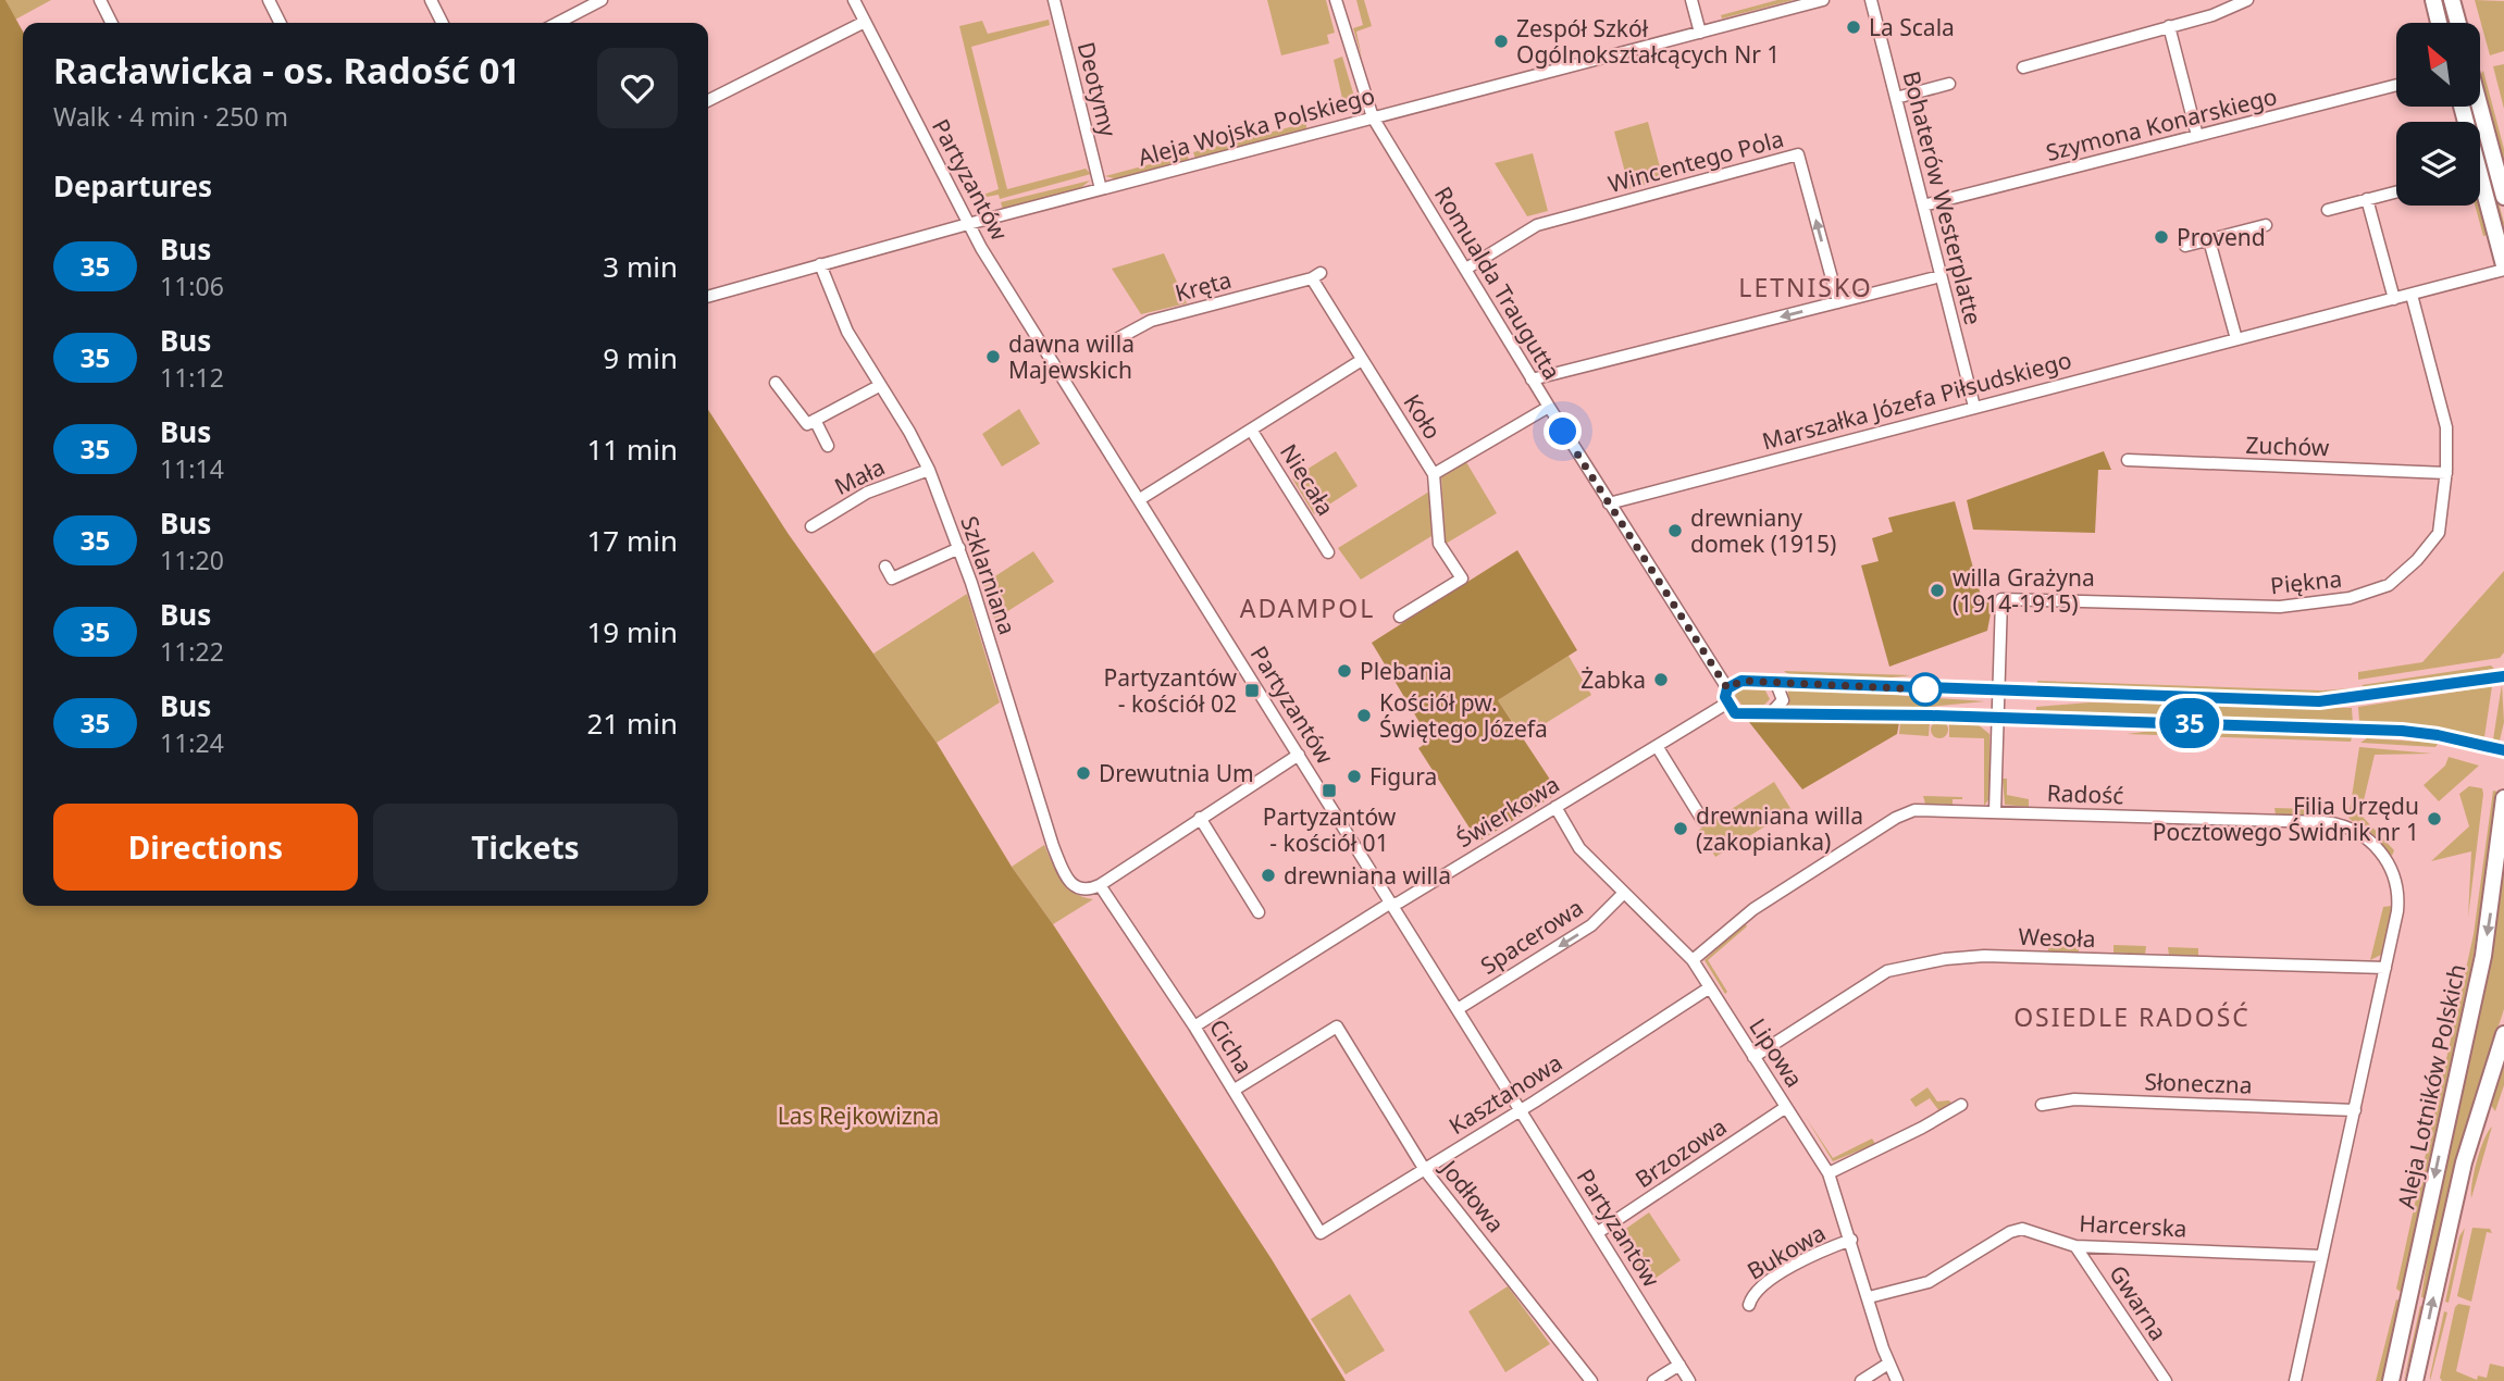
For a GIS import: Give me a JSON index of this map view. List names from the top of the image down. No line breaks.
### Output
{"streets":{"street":["Deotymy","Szymona Konarskiego","Aleja Wojska Polskiego","Wincentego Pola","Partyzantów","Bohaterów Westerplatte","Romualda Traugutta","Kręta","Marszałka Józefa Piłsudskiego","Koło","Zuchów","Mała","Niecała","Szklarniana","Piękna","Radość","Świerkowa","Spacerowa","Wesoła","Cicha","Lipowa","Słoneczna","Aleja Lotników Polskich","Kasztanowa","Brzozowa","Jodłowa","Harcerska","Bukowa","Gwarna"]},"crossings":[["Deotymy","Aleja Wojska Polskiego"],["Szymona Konarskiego","Bohaterów Westerplatte"],["Aleja Wojska Polskiego","Partyzantów"],["Aleja Wojska Polskiego","Romualda Traugutta"],["Aleja Wojska Polskiego","Szklarniana"],["Wincentego Pola","Romualda Traugutta"],["Partyzantów","Świerkowa"],["Partyzantów","Spacerowa"],["Partyzantów","Kasztanowa"],["Partyzantów","Brzozowa"],["Bohaterów Westerplatte","Marszałka Józefa Piłsudskiego"],["Romualda Traugutta","Marszałka Józefa Piłsudskiego"],["Romualda Traugutta","Koło"],["Kręta","Koło"],["Marszałka Józefa Piłsudskiego","Piękna"],["Zuchów","Piękna"],["Mała","Szklarniana"],["Szklarniana","Cicha"],["Radość","Wesoła"],["Radość","Lipowa"],["Radość","Słoneczna"],["Radość","Harcerska"],["Świerkowa","Cicha"],["Świerkowa","Lipowa"],["Spacerowa","Lipowa"],["Wesoła","Lipowa"],["Cicha","Kasztanowa"],["Cicha","Jodłowa"],["Lipowa","Kasztanowa"],["Lipowa","Brzozowa"],["Lipowa","Harcerska"],["Lipowa","Bukowa"],["Kasztanowa","Jodłowa"],["Harcerska","Gwarna"]],"one_way":["Spacerowa"],"districts":["LETNISKO","ADAMPOL","OSIEDLE RADOŚĆ"],"parks":["Las Rejkowizna"],"places":{"other":["La Scala","Zespół Szkół Ogólnokształcących Nr 1","Provend","dawna willa Majewskich","drewniany domek (1915)","willa Grażyna (1914-1915)","Plebania","Żabka","Kościół pw. Świętego Józefa","Drewutnia Um","Figura","Filia Urzędu Pocztowego Świdnik nr 1","drewniana willa (zakopianka)","drewniana willa"],"transit":["Partyzantów - kościół 02","Partyzantów - kościół 01"]},"lines":["bus line 35"],"north":"top left","page":{"on_map":"35","heading":[["Racławicka - os. Radość 01","Walk · 4 min · 250 m"],"Departures"],"list":[{"mark":"35","name":"Bus","note":"11:06","value":"3 min"},{"mark":"35","name":"Bus","note":"11:12","value":"9 min"},{"mark":"35","name":"Bus","note":"11:14","value":"11 min"},{"mark":"35","name":"Bus","note":"11:20","value":"17 min"},{"mark":"35","name":"Bus","note":"11:22","value":"19 min"},{"mark":"35","name":"Bus","note":"11:24","value":"21 min"}],"buttons":["Directions","Tickets"]}}
